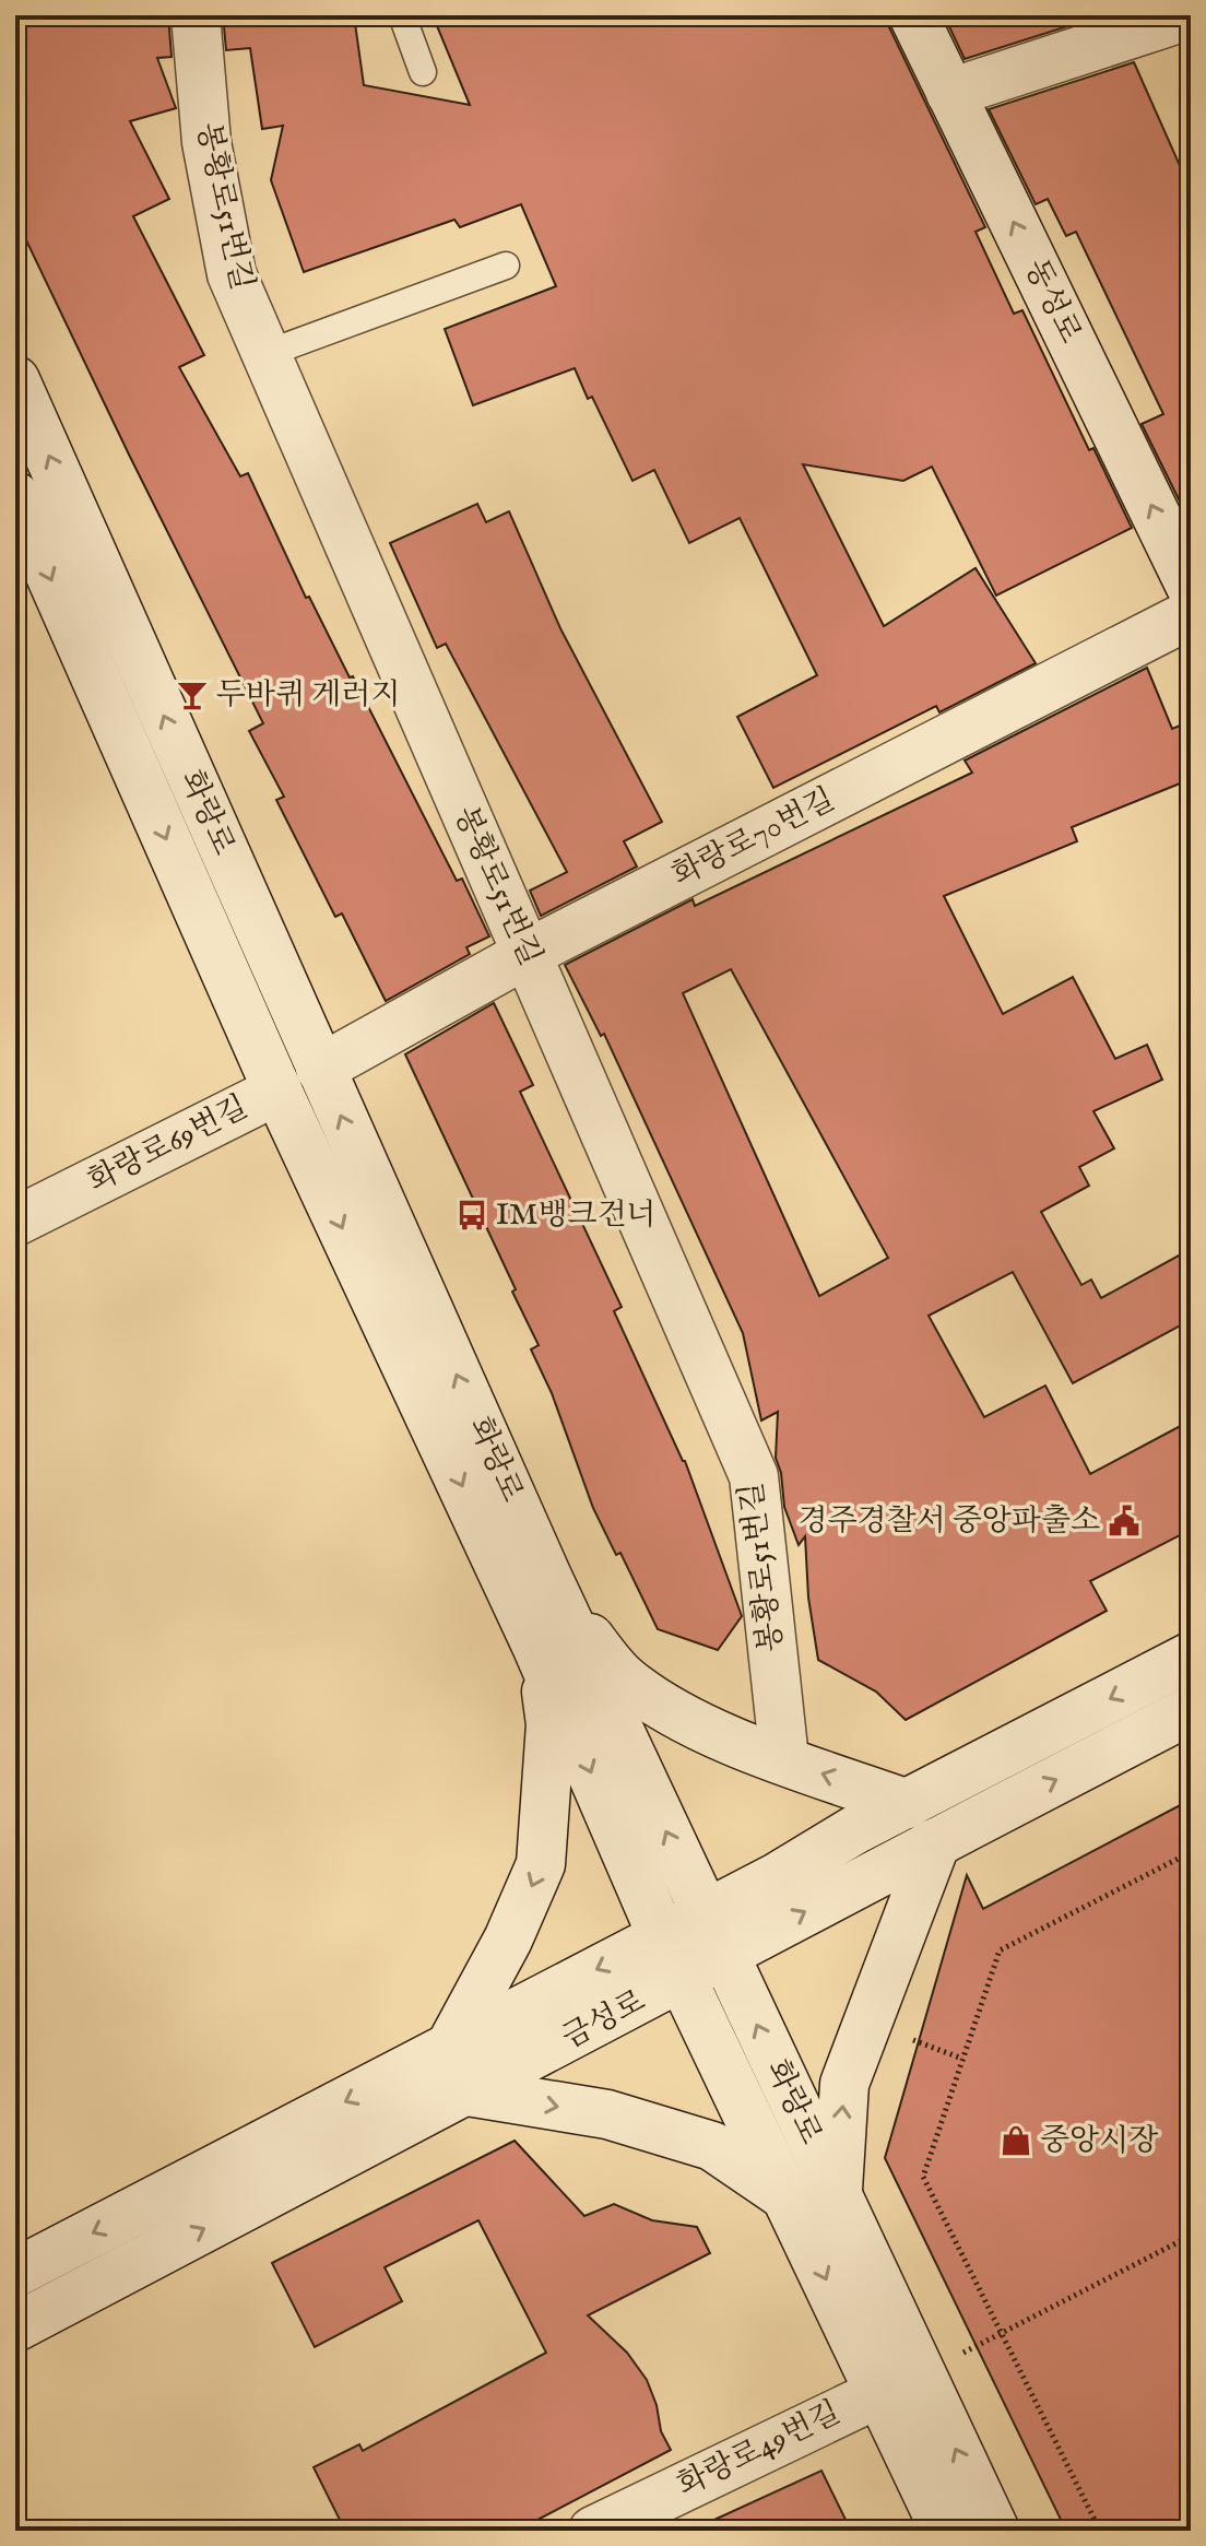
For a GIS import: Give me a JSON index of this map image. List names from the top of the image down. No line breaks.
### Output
{"streets":{"street":["봉황로51번길","동성로","화랑로","화랑로70번길","화랑로69번길","금성로","화랑로49번길"]},"crossings":[["봉황로51번길","화랑로70번길"],["화랑로","화랑로70번길"],["화랑로","화랑로69번길"],["화랑로","금성로"],["화랑로","화랑로49번길"],["화랑로70번길","화랑로69번길"]],"one_way":["동성로"],"places":{"bar":["두바퀴 게러지"],"bus stop":["IM뱅크건너"],"public building":["경주경찰서 중앙파출소"],"shop":["중앙시장"]}}
